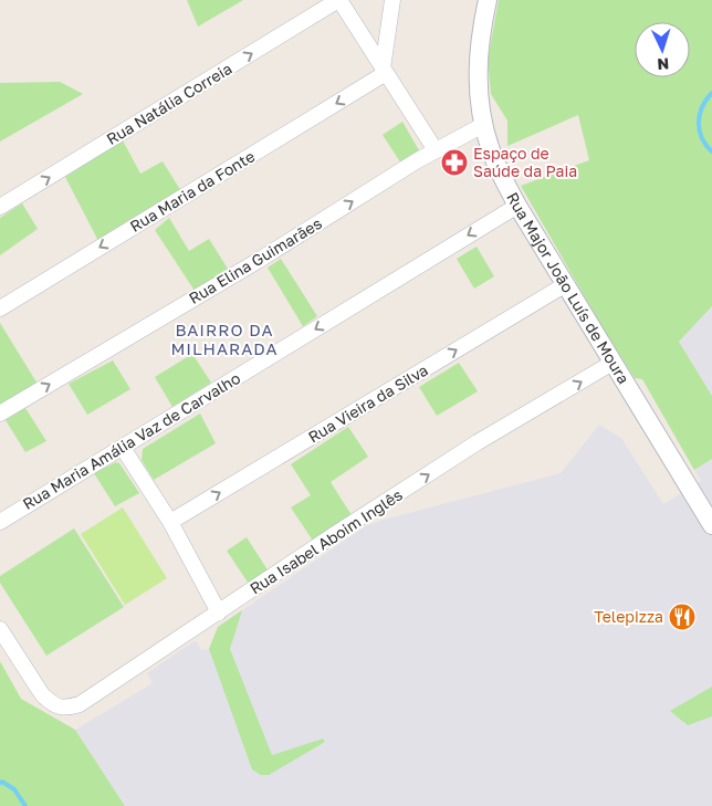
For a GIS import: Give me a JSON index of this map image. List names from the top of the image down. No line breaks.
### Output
{"streets":{"street":["Rua Natália Correia","Rua Maria da Fonte","Rua Elina Guimarães","Rua Major João Luís de Moura","Rua Vieira da Silva","Rua Maria Amália Vaz de Carvalho","Rua Isabel Aboim Inglês"]},"crossings":[["Rua Elina Guimarães","Rua Major João Luís de Moura"],["Rua Major João Luís de Moura","Rua Vieira da Silva"],["Rua Major João Luís de Moura","Rua Maria Amália Vaz de Carvalho"],["Rua Major João Luís de Moura","Rua Isabel Aboim Inglês"]],"one_way":["Rua Natália Correia","Rua Maria da Fonte","Rua Elina Guimarães","Rua Vieira da Silva","Rua Maria Amália Vaz de Carvalho","Rua Isabel Aboim Inglês"],"districts":["BAIRRO DA MILHARADA"],"places":{"pharmacy":["Espaço de Saúde da Paia"],"restaurant":["Telepizza"]},"north":"bottom"}
